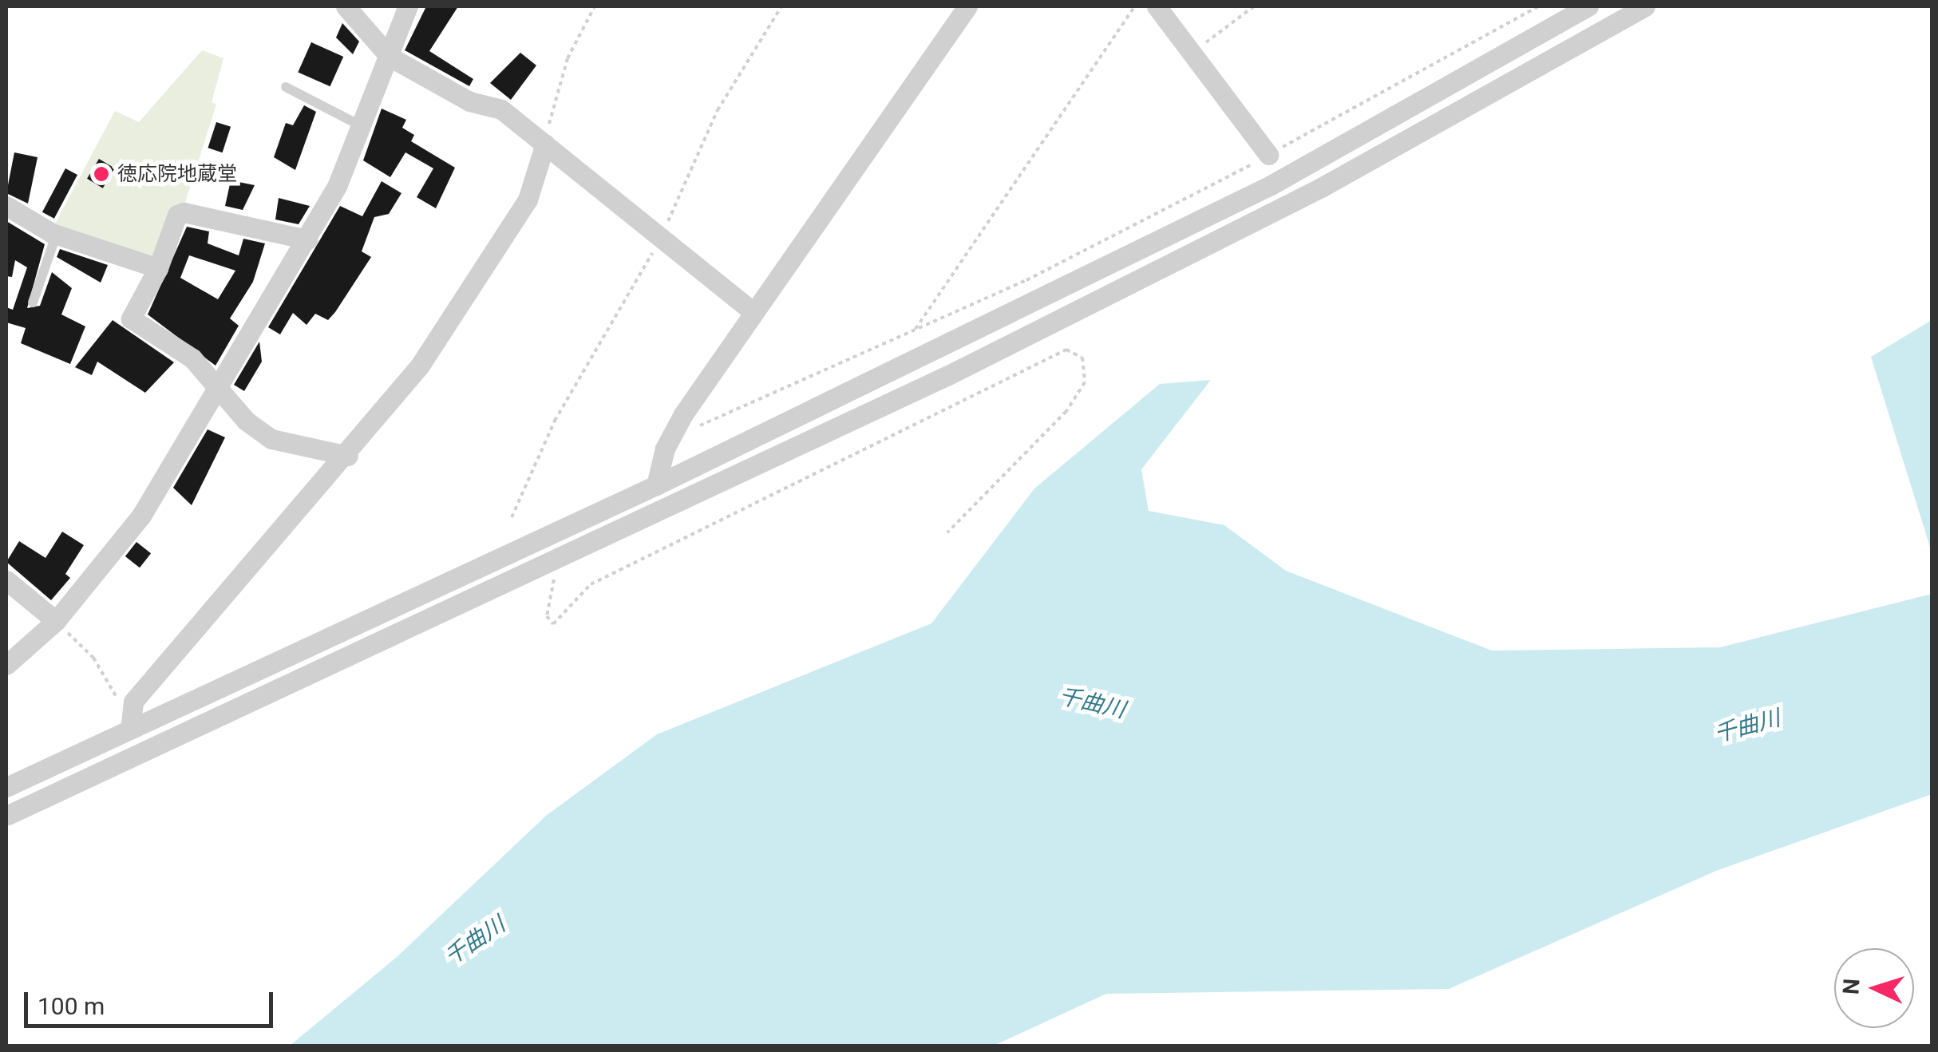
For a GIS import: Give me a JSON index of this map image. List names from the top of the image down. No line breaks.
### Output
{"water":["千曲川"],"places":["徳応院地蔵堂"],"scale_bar":"100 m","north":"left"}
